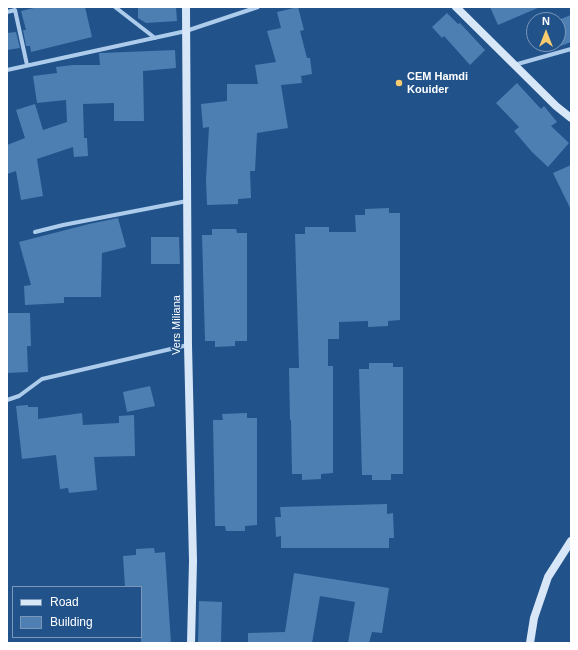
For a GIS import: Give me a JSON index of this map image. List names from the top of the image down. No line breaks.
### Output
{"streets":{"main road":["Vers Miliana"]},"places":["CEM Hamdi Kouider"],"legend":["Road","Building"],"north":"top"}
